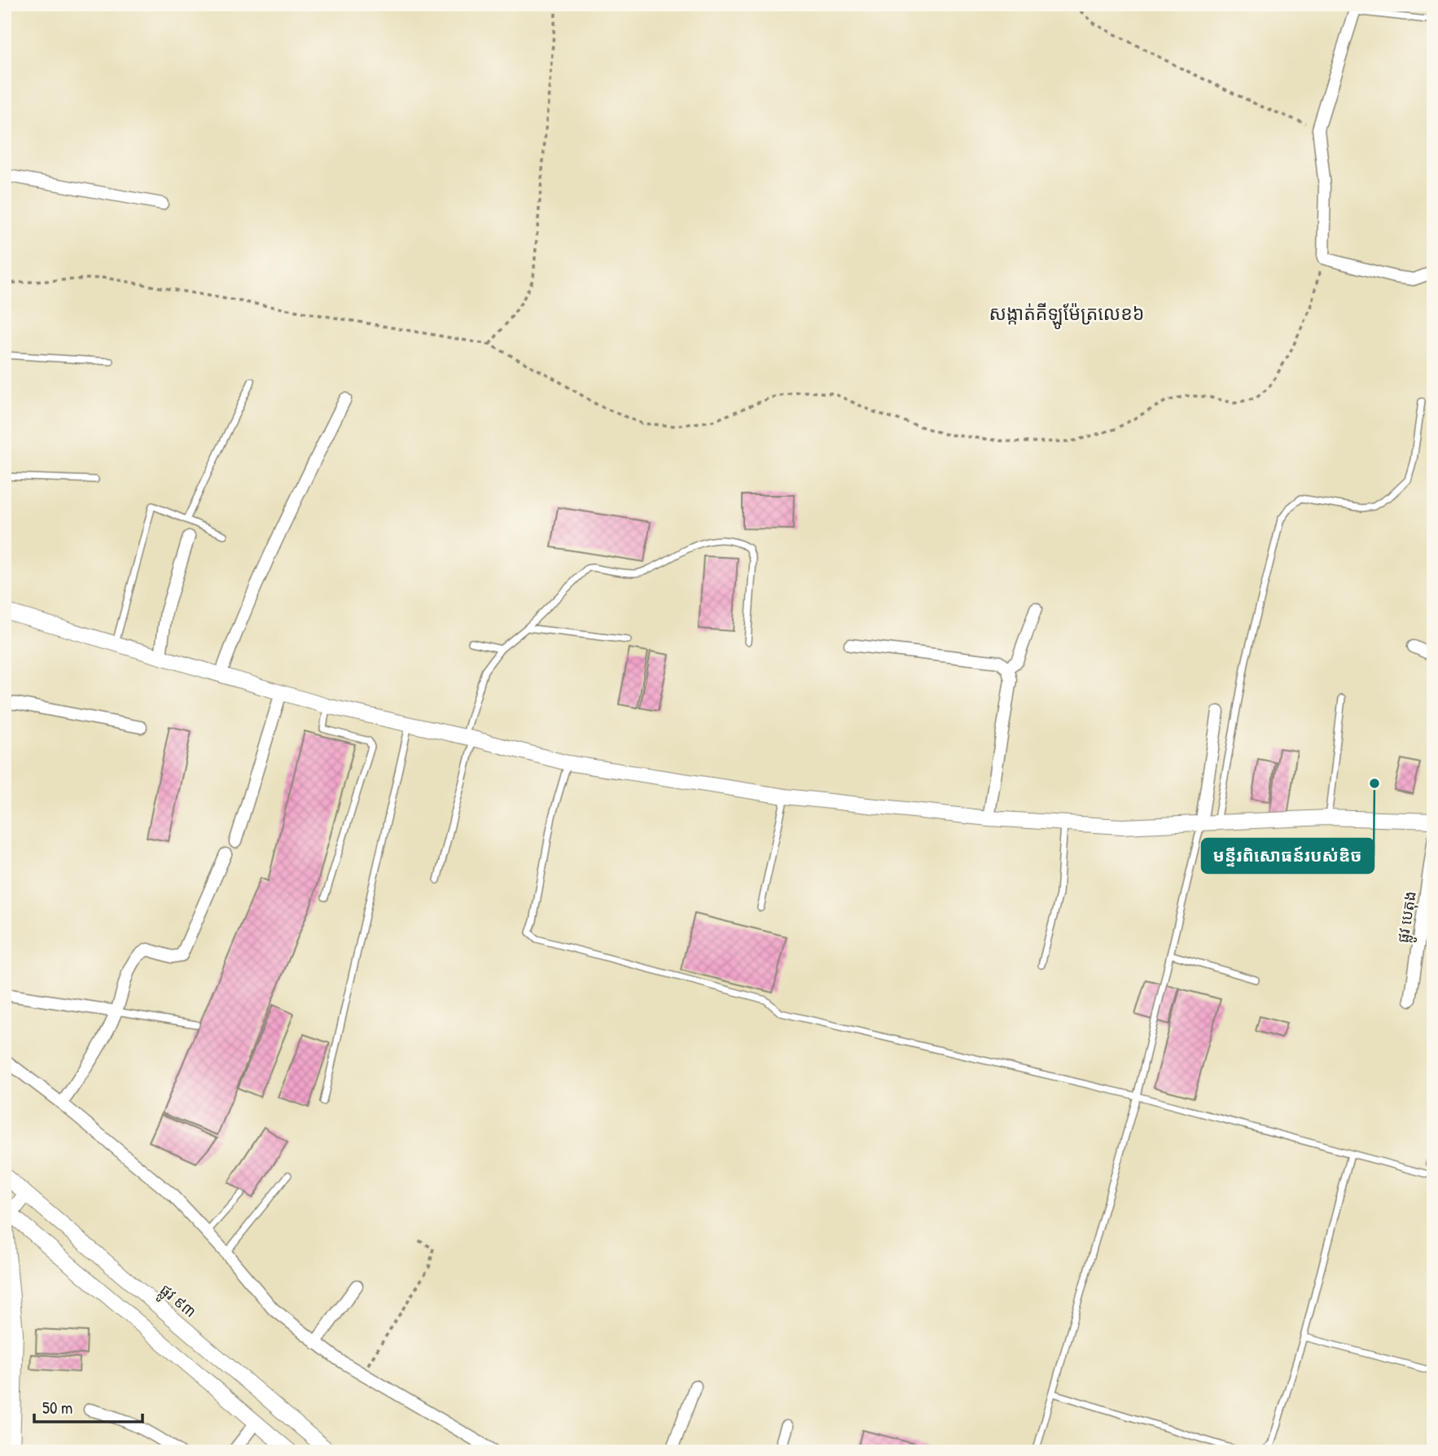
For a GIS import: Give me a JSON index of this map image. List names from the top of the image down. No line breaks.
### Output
{"streets":{"street":["ផ្លូវ បេតុង","ផ្លូវ ៩៣"]},"districts":["សង្កាត់គីឡូម៉ែត្រលេខ៦"],"places":["មន្ទីរពិសោធន៍របស់ឌិច"],"scale_bar":"50 m"}
